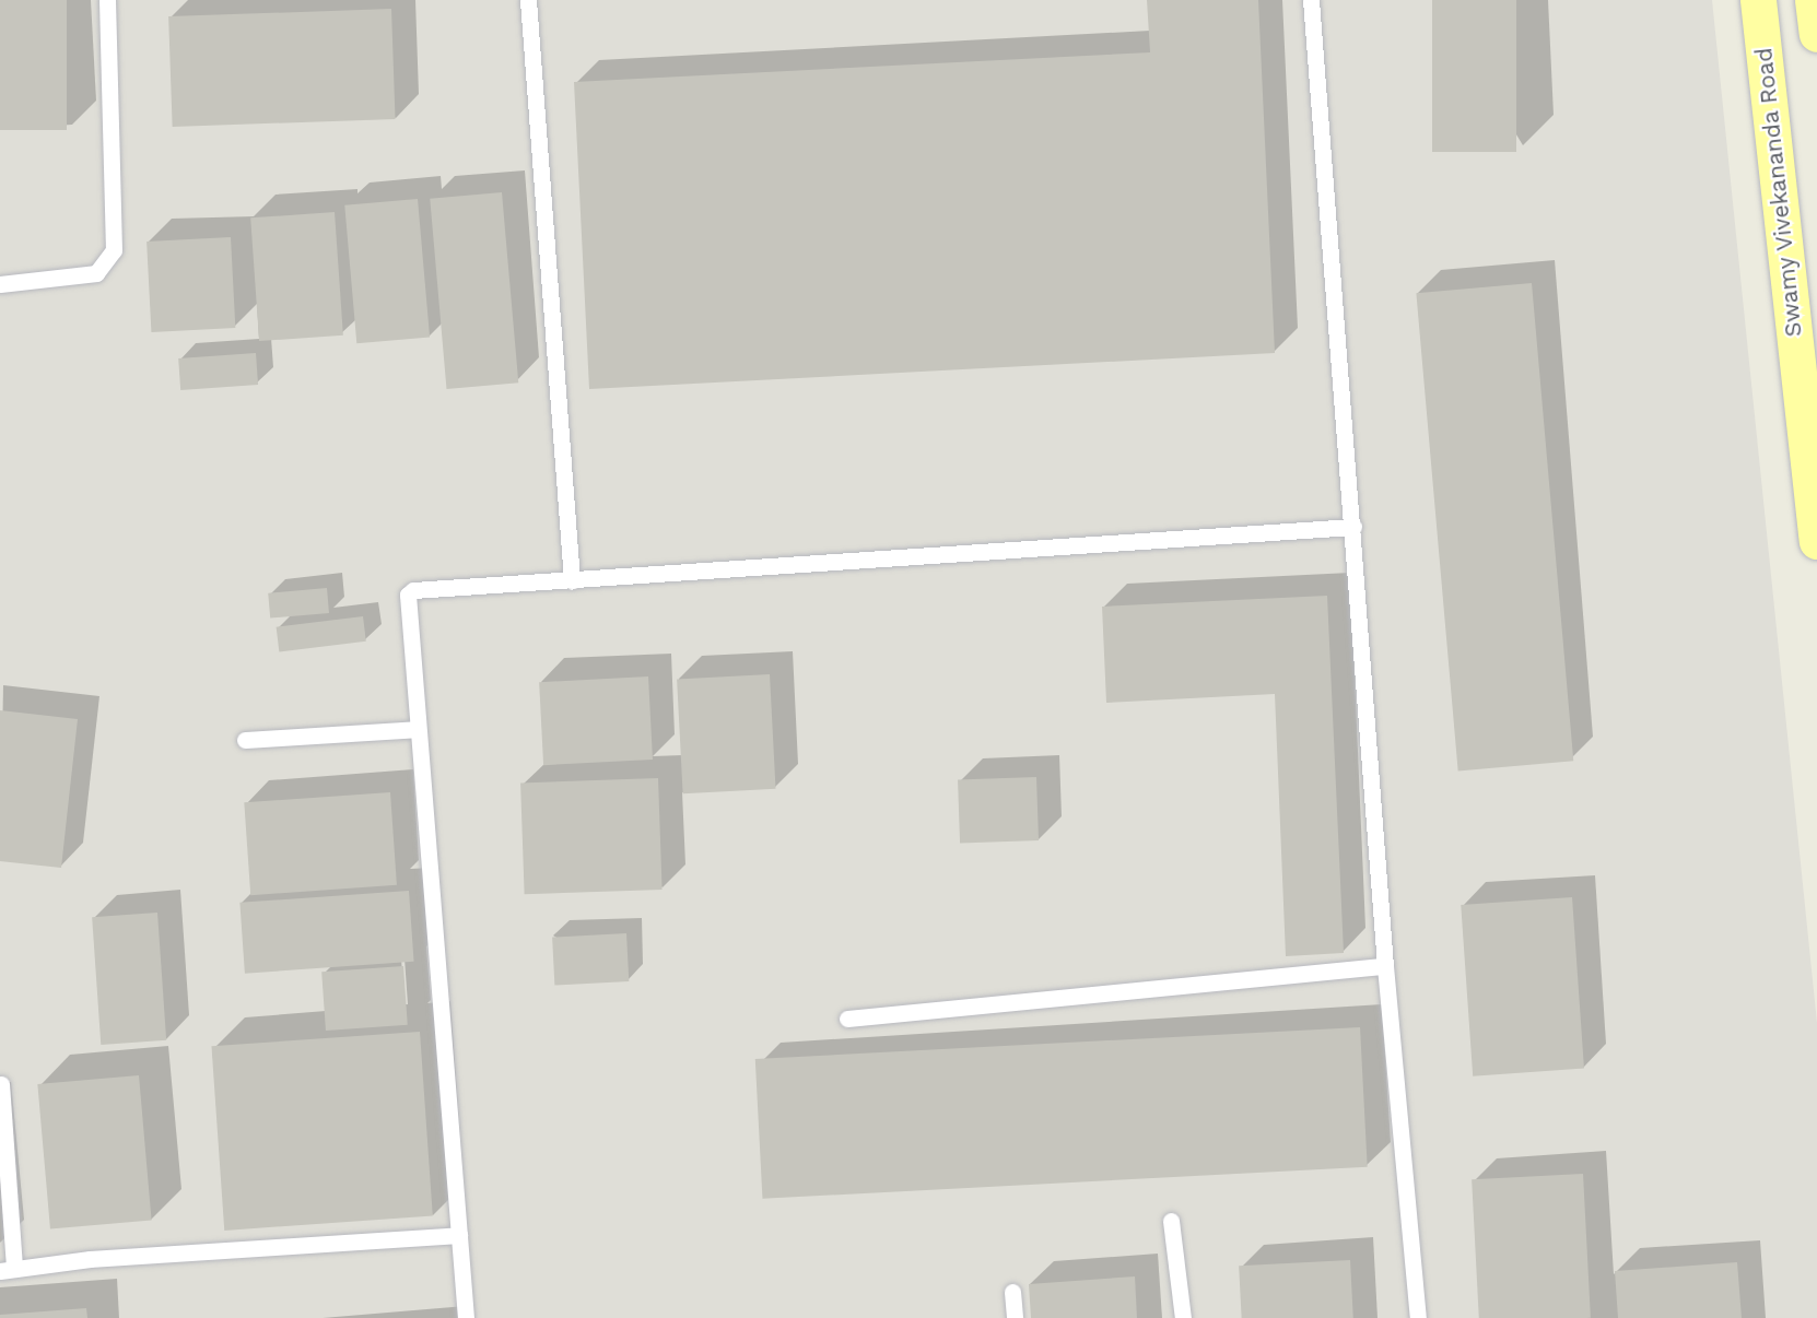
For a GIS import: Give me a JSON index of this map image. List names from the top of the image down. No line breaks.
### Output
{"streets":{"main road":["Swamy Vivekananda Road"]}}
